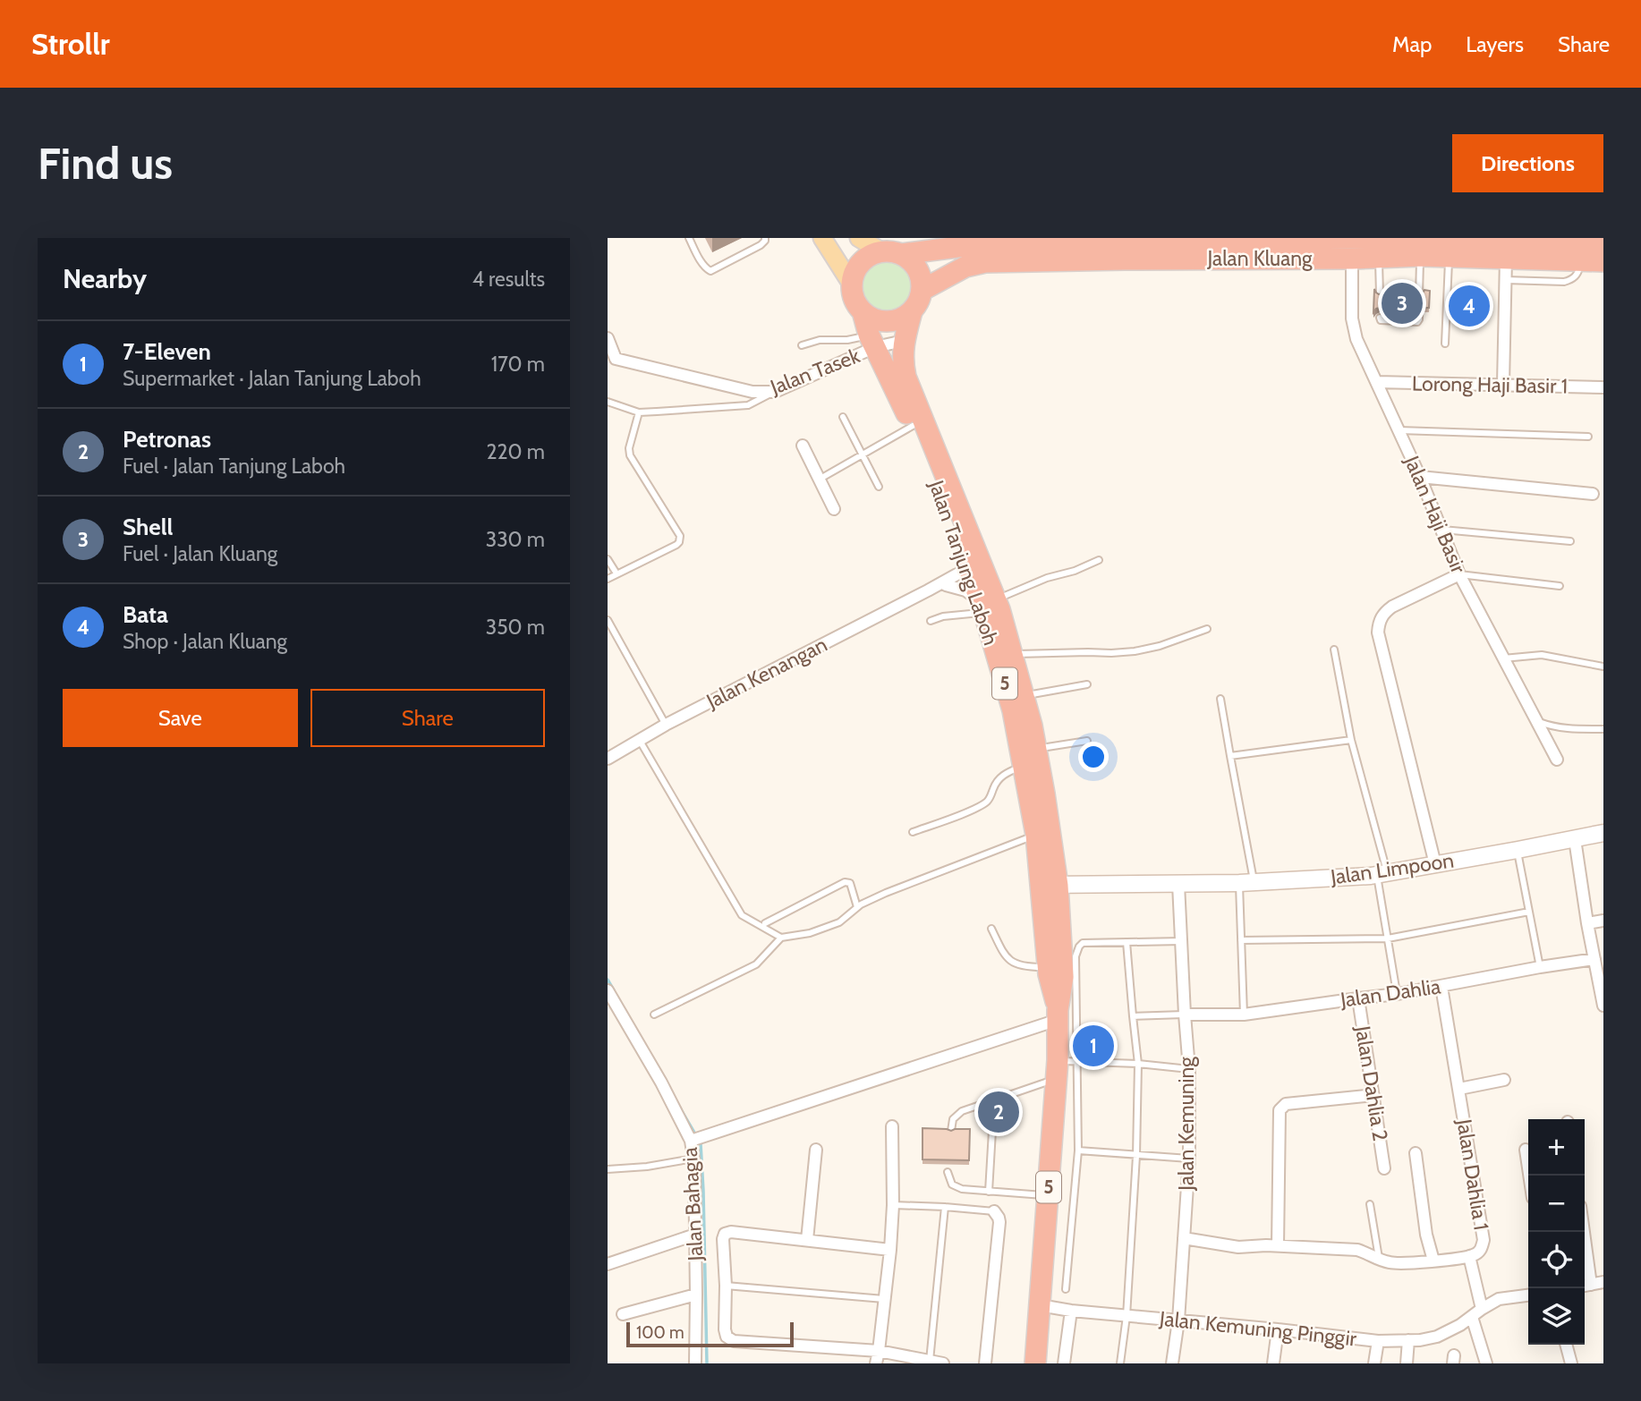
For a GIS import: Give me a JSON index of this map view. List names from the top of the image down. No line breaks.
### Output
{"streets":{"highway":["Jalan Kluang","Jalan Tanjung Laboh","5"],"street":["Jalan Tasek","Lorong Haji Basir 1","Jalan Haji Basir","Jalan Kenangan","Jalan Limpoon","Jalan Dahlia","Jalan Dahlia 2","Jalan Kemuning","Jalan Dahlia 1","Jalan Bahagia","Jalan Kemuning Pinggir"]},"crossings":[["Jalan Kluang","Jalan Haji Basir"],["Jalan Kluang","Jalan Tanjung Laboh"],["Jalan Kluang","5"],["Jalan Tasek","Jalan Tanjung Laboh"],["Lorong Haji Basir 1","Jalan Haji Basir"],["Jalan Tanjung Laboh","Jalan Kenangan"],["Jalan Tanjung Laboh","5"],["Jalan Tanjung Laboh","Jalan Limpoon"],["Jalan Tanjung Laboh","Jalan Kemuning Pinggir"],["Jalan Limpoon","Jalan Kemuning"],["Jalan Dahlia","Jalan Dahlia 2"],["Jalan Dahlia","Jalan Kemuning"],["Jalan Dahlia","Jalan Dahlia 1"],["Jalan Kemuning","Jalan Dahlia 1"],["Jalan Kemuning","Jalan Kemuning Pinggir"]],"scale_bar":"100 m","page":{"header":"Strollr","nav":["Map","Layers","Share"],"buttons":["Directions",["Save","Share"]],"title":"Find us","heading":["Nearby","4 results"],"pins":["3","4","1","2"],"list":[{"mark":"1","name":"7-Eleven","note":"Supermarket · Jalan Tanjung Laboh","value":"170 m"},{"mark":"2","name":"Petronas","note":"Fuel · Jalan Tanjung Laboh","value":"220 m"},{"mark":"3","name":"Shell","note":"Fuel · Jalan Kluang","value":"330 m"},{"mark":"4","name":"Bata","note":"Shop · Jalan Kluang","value":"350 m"}],"map_buttons":["+","−"],"scale":"100 m"}}
